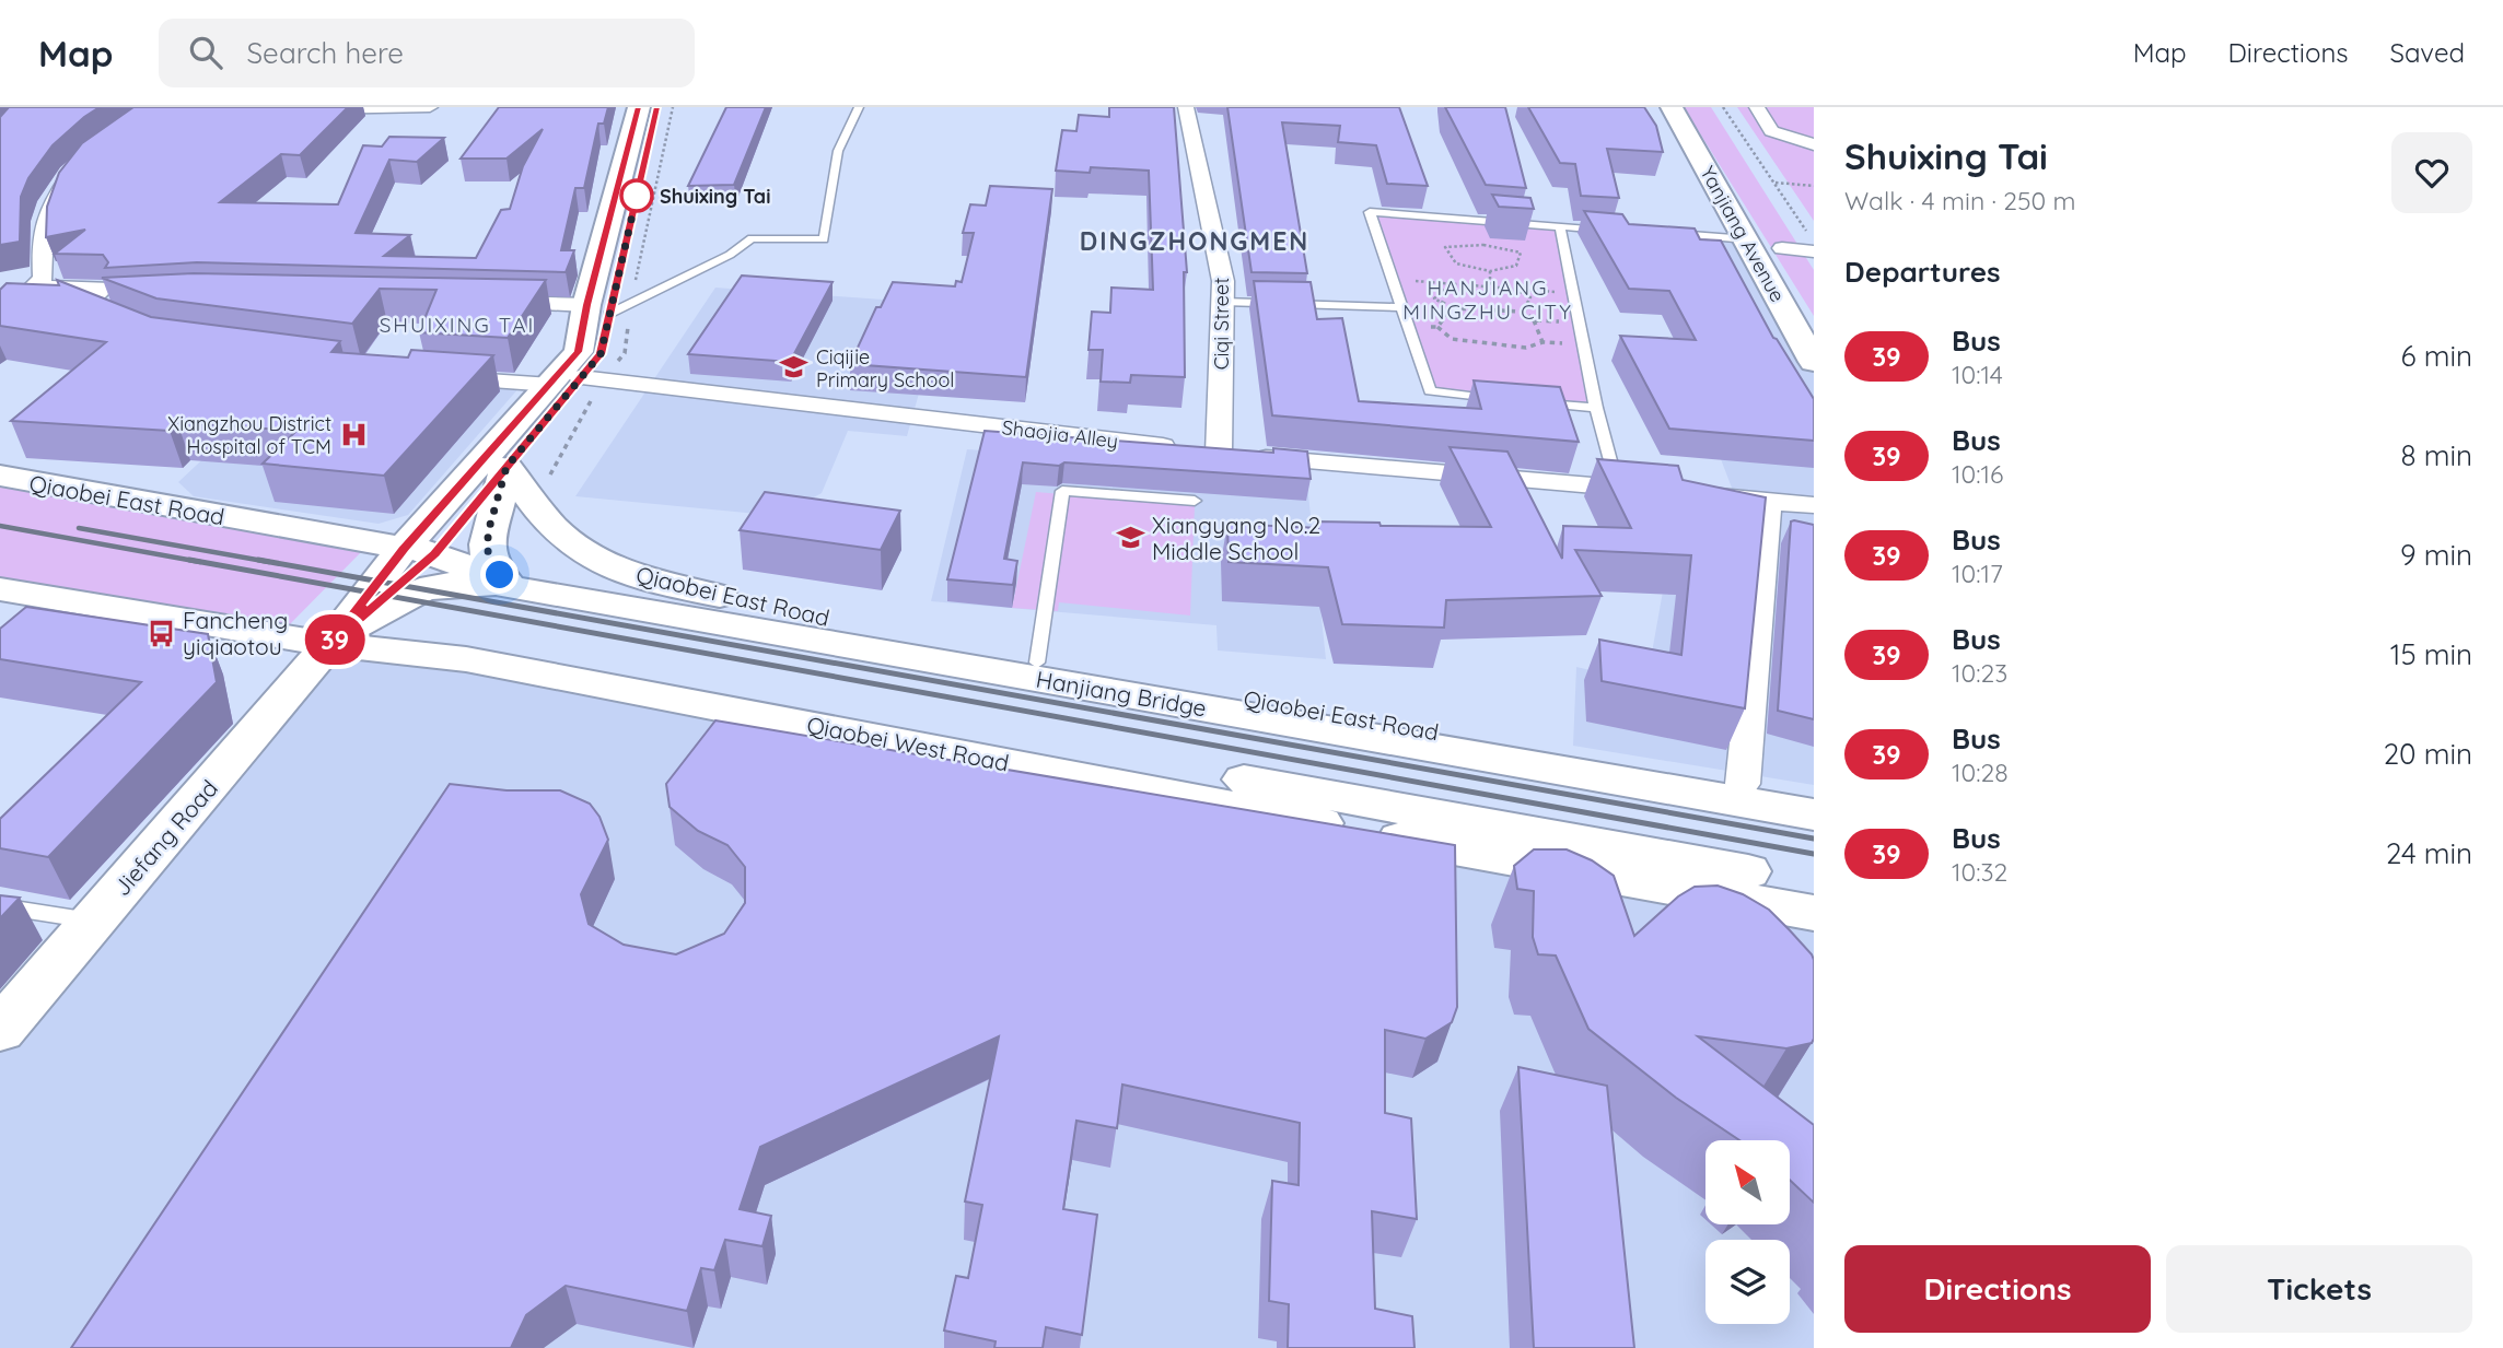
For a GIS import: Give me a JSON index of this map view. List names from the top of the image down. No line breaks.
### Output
{"streets":{"main road":["Yanjiang Avenue","Qiaobei East Road","Hanjiang Bridge","Qiaobei West Road","Jiefang Road"],"street":["Ciqi Street","Shaojia Alley"]},"crossings":[["Ciqi Street","Shaojia Alley"],["Shaojia Alley","Jiefang Road"],["Qiaobei East Road","Hanjiang Bridge"],["Qiaobei East Road","Jiefang Road"],["Hanjiang Bridge","Jiefang Road"],["Qiaobei West Road","Jiefang Road"]],"districts":["DINGZHONGMEN","HANJIANG MINGZHU CITY","SHUIXING TAI"],"places":{"other":["Shuixing Tai"],"school or university":["Ciqijie Primary School","Xiangyang No.2 Middle School"],"hospital":["Xiangzhou District Hospital of TCM"],"bus stop":["Fancheng yiqiaotou"]},"lines":["bus line 39"],"north":"top left","page":{"header":"Map","search":"Search here","nav":["Map","Directions","Saved"],"on_map":"39","heading":[["Shuixing Tai","Walk · 4 min · 250 m"],"Departures"],"list":[{"mark":"39","name":"Bus","note":"10:14","value":"6 min"},{"mark":"39","name":"Bus","note":"10:16","value":"8 min"},{"mark":"39","name":"Bus","note":"10:17","value":"9 min"},{"mark":"39","name":"Bus","note":"10:23","value":"15 min"},{"mark":"39","name":"Bus","note":"10:28","value":"20 min"},{"mark":"39","name":"Bus","note":"10:32","value":"24 min"}],"buttons":["Directions","Tickets"]}}
